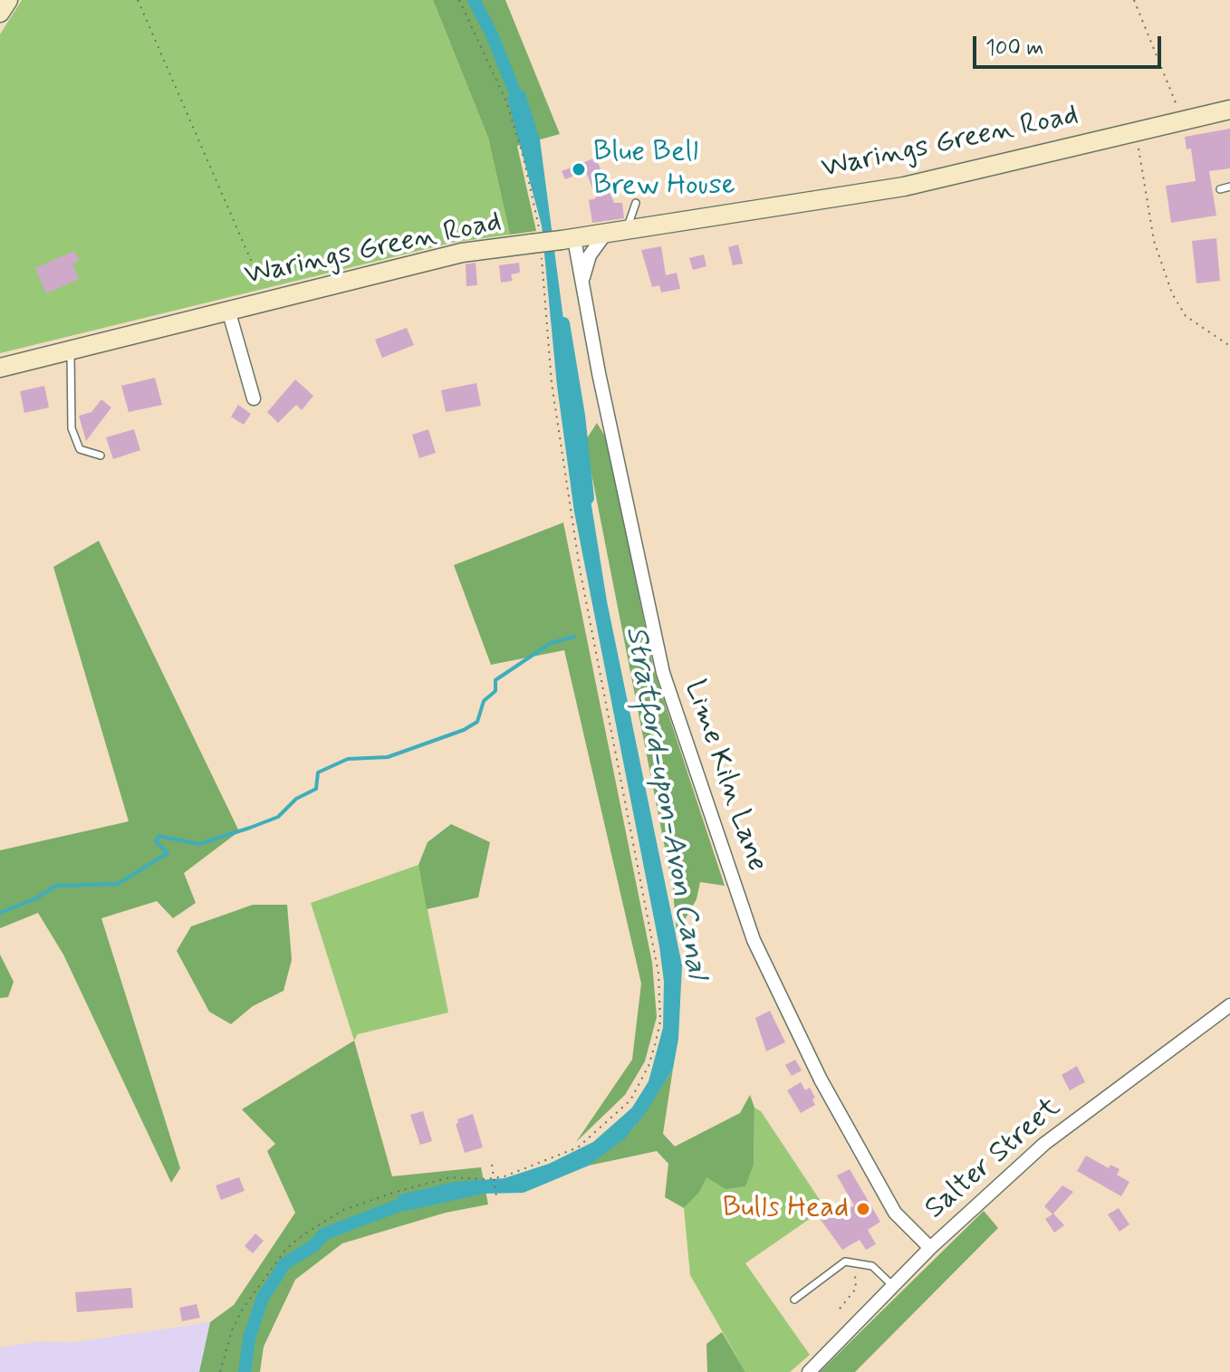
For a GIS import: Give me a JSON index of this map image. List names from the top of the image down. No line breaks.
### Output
{"streets":{"street":["Warings Green Road","Lime Kiln Lane","Salter Street"]},"crossings":[["Warings Green Road","Lime Kiln Lane"],["Lime Kiln Lane","Salter Street"]],"water":["Stratford-upon-Avon Canal"],"places":["Blue Bell Brew House","Bulls Head"],"scale_bar":"100 m"}
